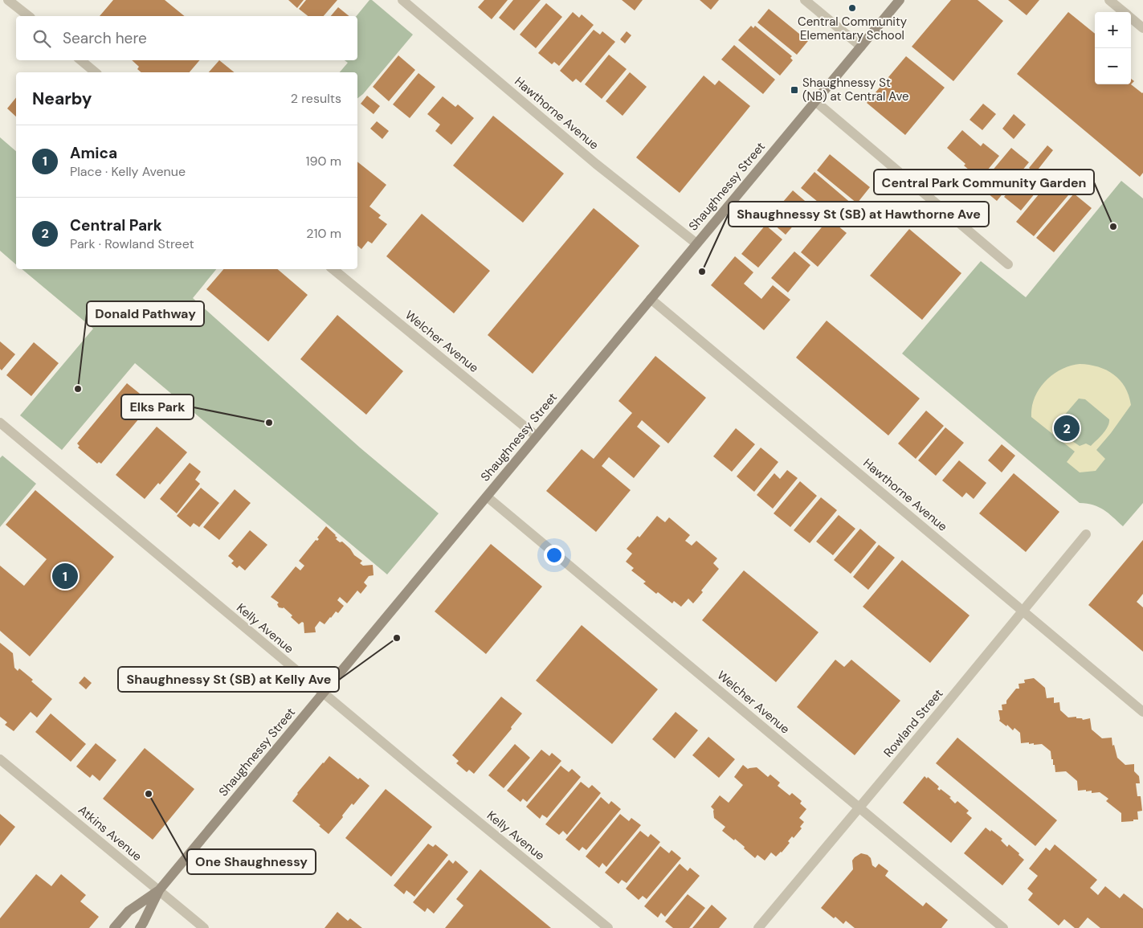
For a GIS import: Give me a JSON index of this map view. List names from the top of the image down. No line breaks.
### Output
{"streets":{"main road":["Shaughnessy Street"],"street":["Hawthorne Avenue","Welcher Avenue","Kelly Avenue","Rowland Street","Atkins Avenue"]},"crossings":[["Hawthorne Avenue","Shaughnessy Street"],["Hawthorne Avenue","Rowland Street"],["Shaughnessy Street","Welcher Avenue"],["Shaughnessy Street","Kelly Avenue"],["Shaughnessy Street","Atkins Avenue"],["Welcher Avenue","Rowland Street"]],"places":{"other":["Central Community Elementary School","Central Park Community Garden","Shaughnessy St (SB) at Hawthorne Ave","Donald Pathway","Elks Park","Shaughnessy St (SB) at Kelly Ave","One Shaughnessy"],"transit":["Shaughnessy St (NB) at Central Ave"]},"page":{"map_buttons":["+","−"],"search":"Search here","heading":["Nearby","2 results"],"list":[{"mark":"1","name":"Amica","note":"Place · Kelly Avenue","value":"190 m"},{"mark":"2","name":"Central Park","note":"Park · Rowland Street","value":"210 m"}],"pins":["2","1"]}}
